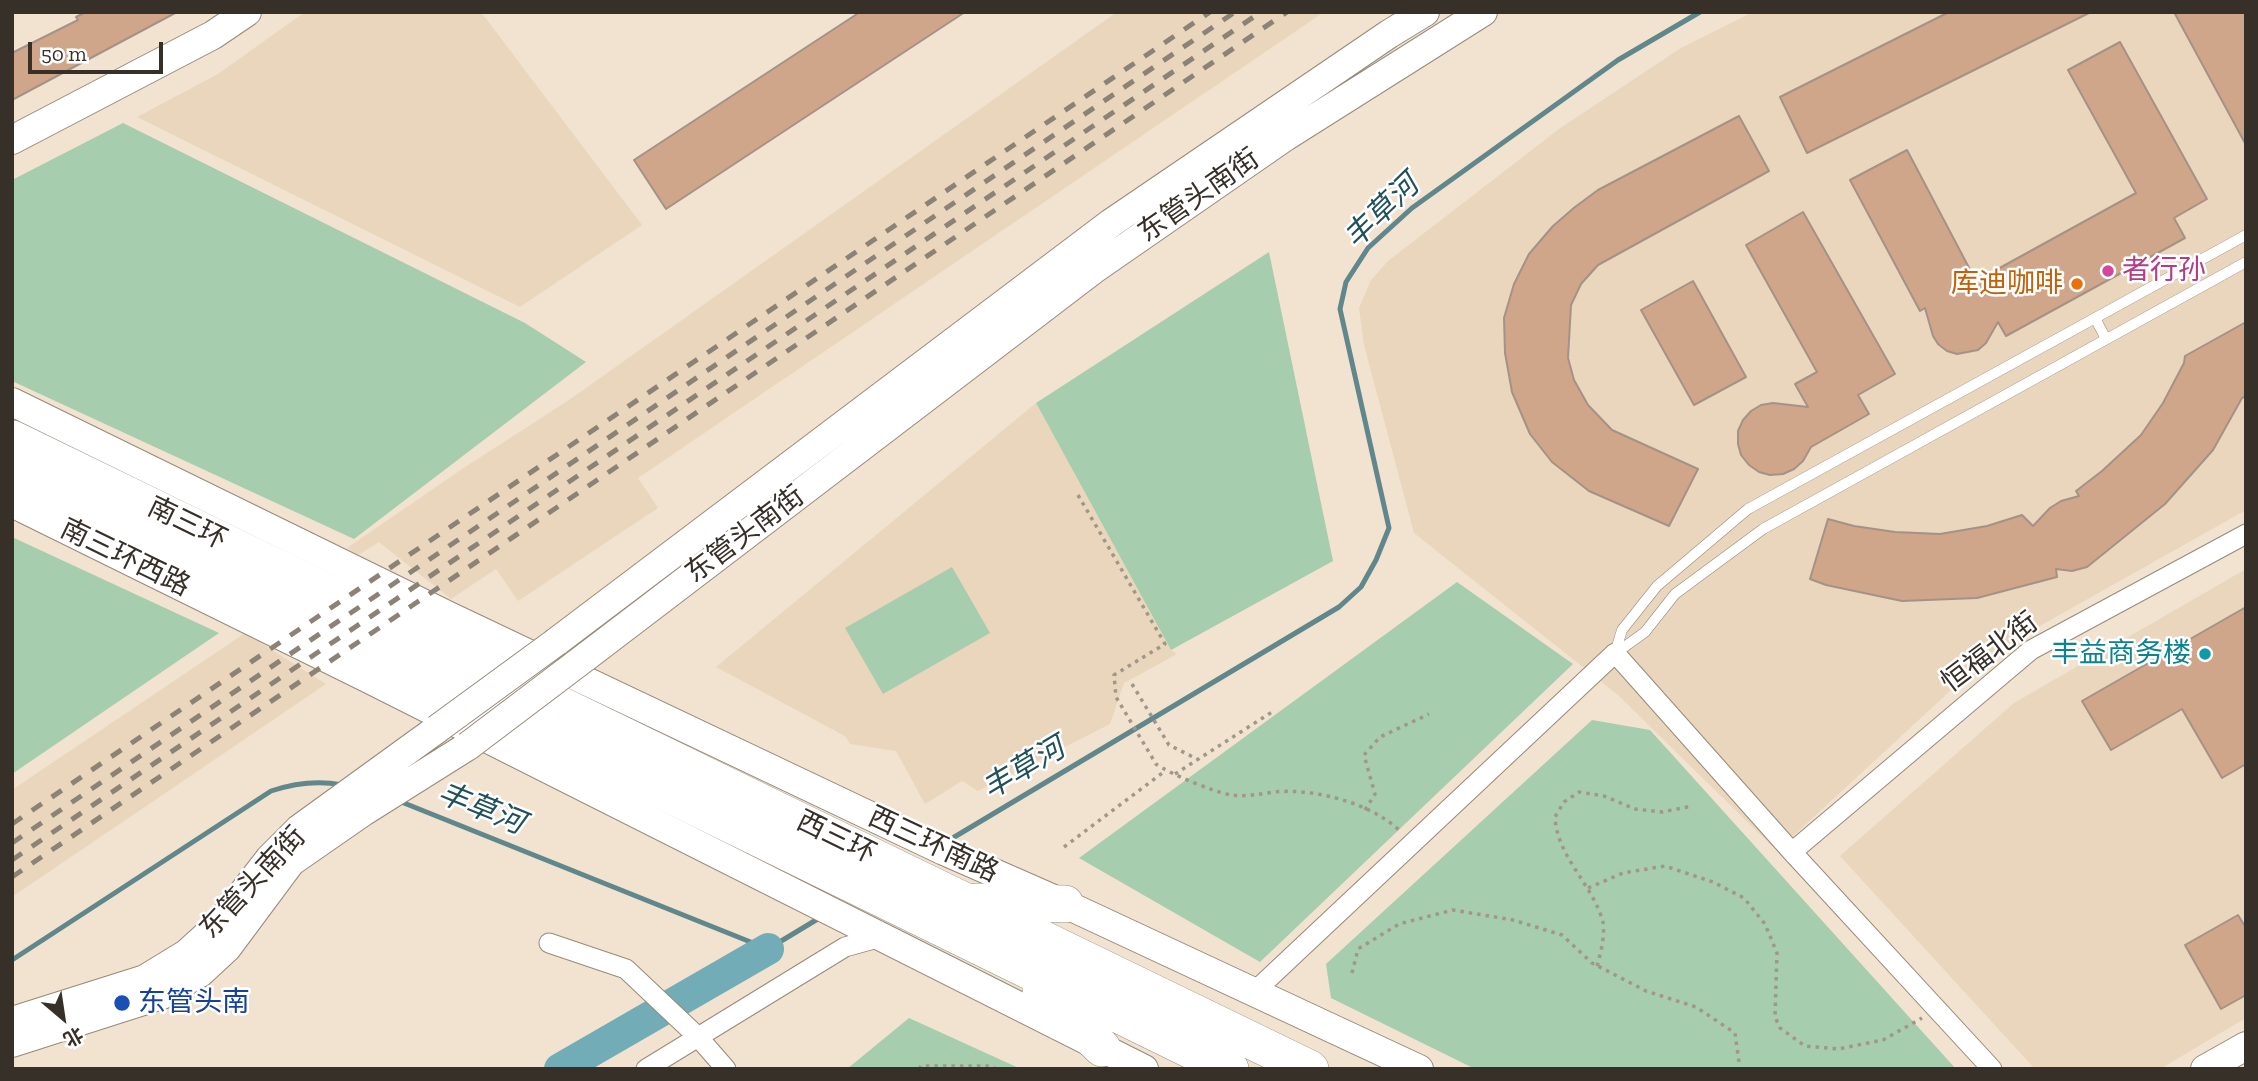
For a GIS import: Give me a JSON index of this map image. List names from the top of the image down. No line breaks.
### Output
{"streets":{"highway":["南三环","西三环"],"main road":["东管头南街","南三环西路","西三环南路"],"street":["恒福北街"]},"crossings":[["南三环","西三环"]],"water":["丰草河"],"places":["者行孙","库迪咖啡","丰益商务楼","东管头南"],"scale_bar":"50 m","north":"bottom right"}
